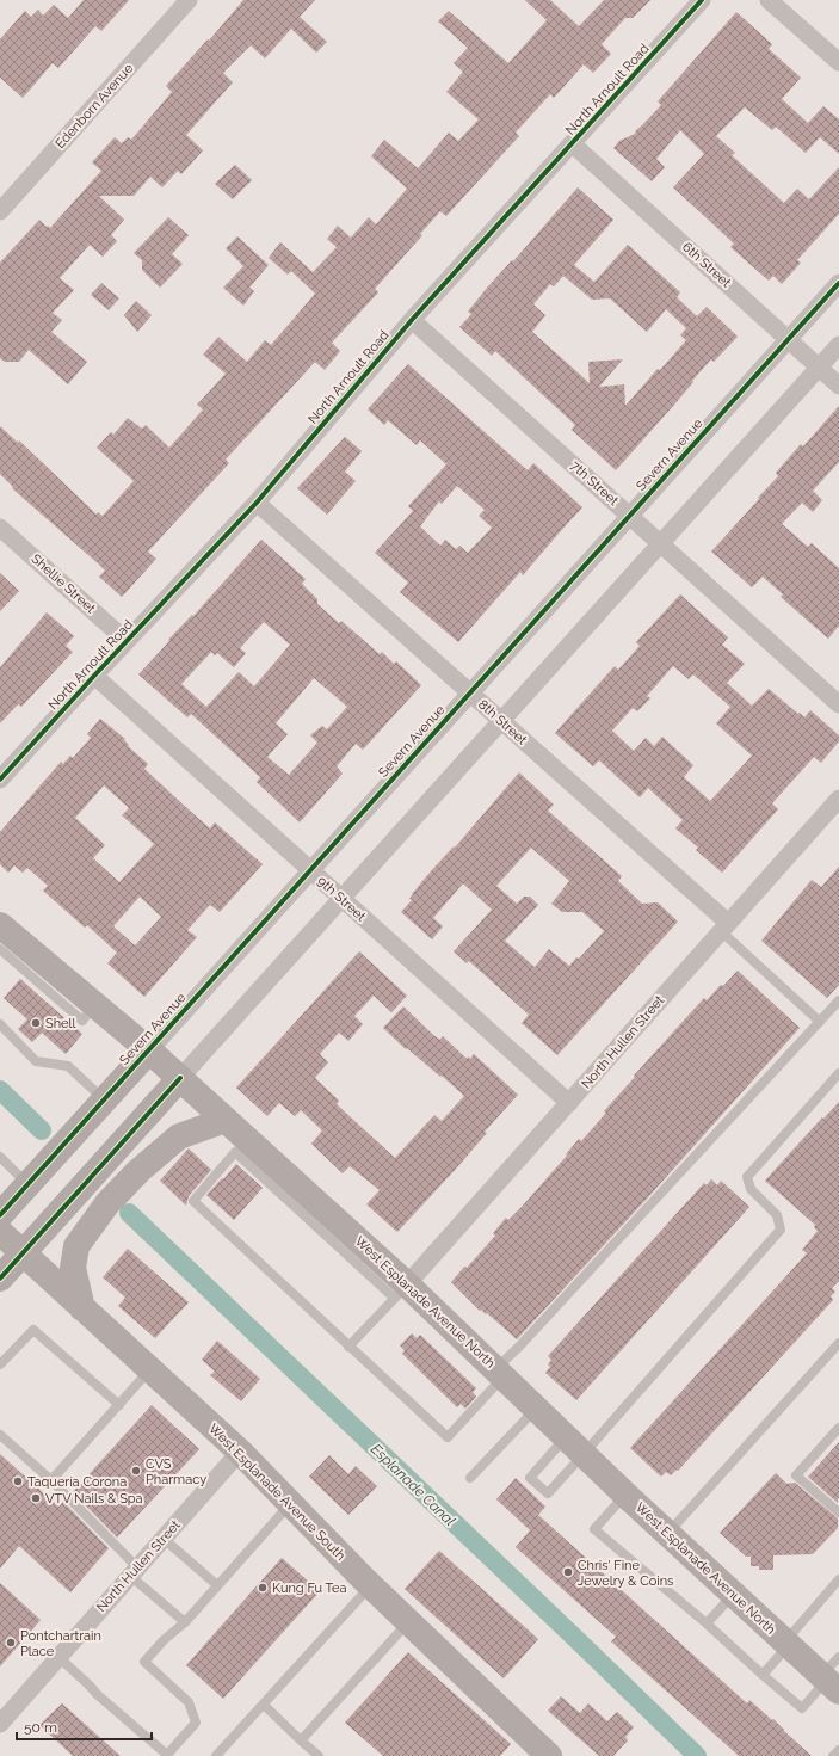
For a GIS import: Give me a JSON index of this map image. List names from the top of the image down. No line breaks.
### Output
{"streets":{"main road":["Severn Avenue","West Esplanade Avenue North","West Esplanade Avenue South"],"street":["North Arnoult Road","Edenborn Avenue","6th Street","7th Street","Shellie Street","8th Street","9th Street","North Hullen Street"]},"crossings":[["North Arnoult Road","6th Street"],["North Arnoult Road","7th Street"],["North Arnoult Road","Shellie Street"],["North Arnoult Road","8th Street"],["North Arnoult Road","9th Street"],["6th Street","Severn Avenue"],["Severn Avenue","7th Street"],["Severn Avenue","8th Street"],["Severn Avenue","9th Street"],["Severn Avenue","West Esplanade Avenue North"],["8th Street","North Hullen Street"],["9th Street","North Hullen Street"],["North Hullen Street","West Esplanade Avenue North"],["North Hullen Street","West Esplanade Avenue South"]],"water":["Esplanade Canal"],"places":["Shell","CVS Pharmacy","Taquería Corona","VTV Nails & Spa","Chris' Fine Jewelry & Coins","Kung Fu Tea","Pontchartrain Place"],"scale_bar":"50 m"}
